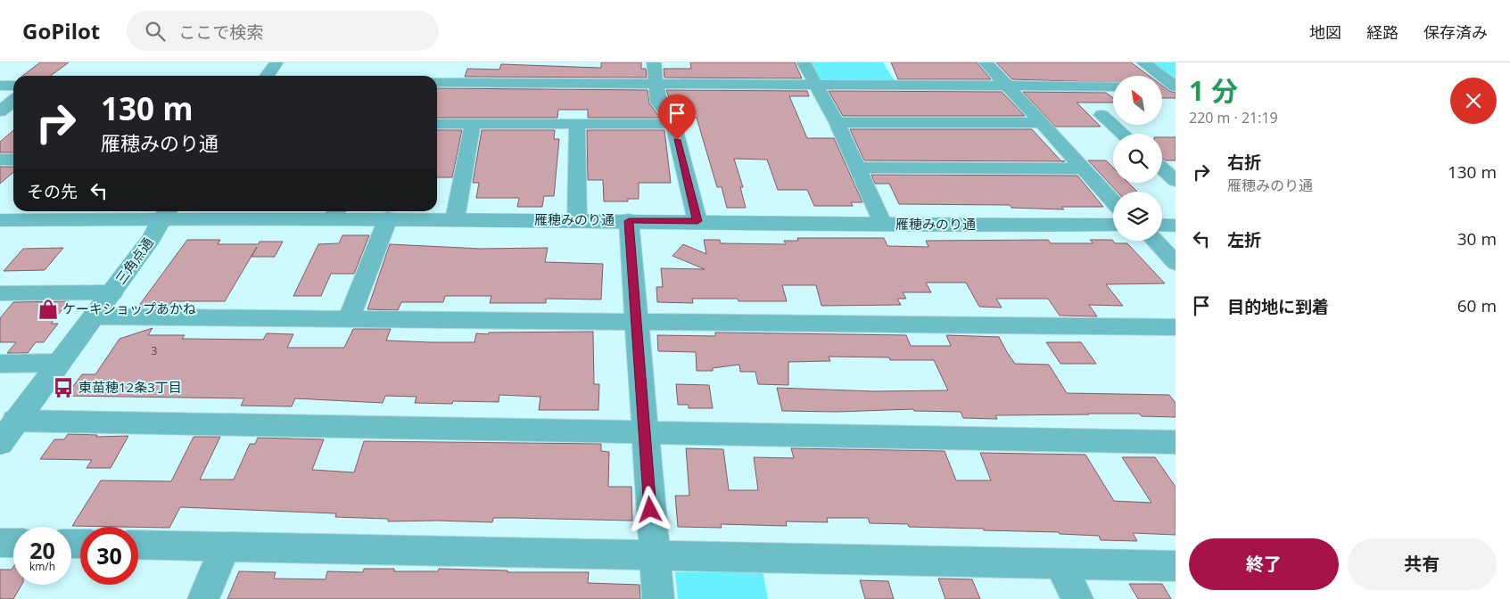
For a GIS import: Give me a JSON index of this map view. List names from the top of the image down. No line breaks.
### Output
{"streets":{"street":["雁穂みのり通","三角点通"]},"crossings":[["雁穂みのり通","三角点通"]],"places":{"shop":["ケーキショップあかね"],"bus stop":["東苗穂12条3丁目"]},"house_numbers":["3"],"north":"top left","page":{"header":"GoPilot","search":"ここで検索","nav":["地図","経路","保存済み"],"heading":["1 分","220 m · 21:19"],"turn":["130 m","雁穂みのり通"],"list":[{"name":"右折","note":"雁穂みのり通","value":"130 m"},{"name":"左折","value":"30 m"},{"name":"目的地に到着","value":"60 m"}],"then":"その先","speed":"20 km/h","limit":"30","buttons":["終了","共有"]}}
